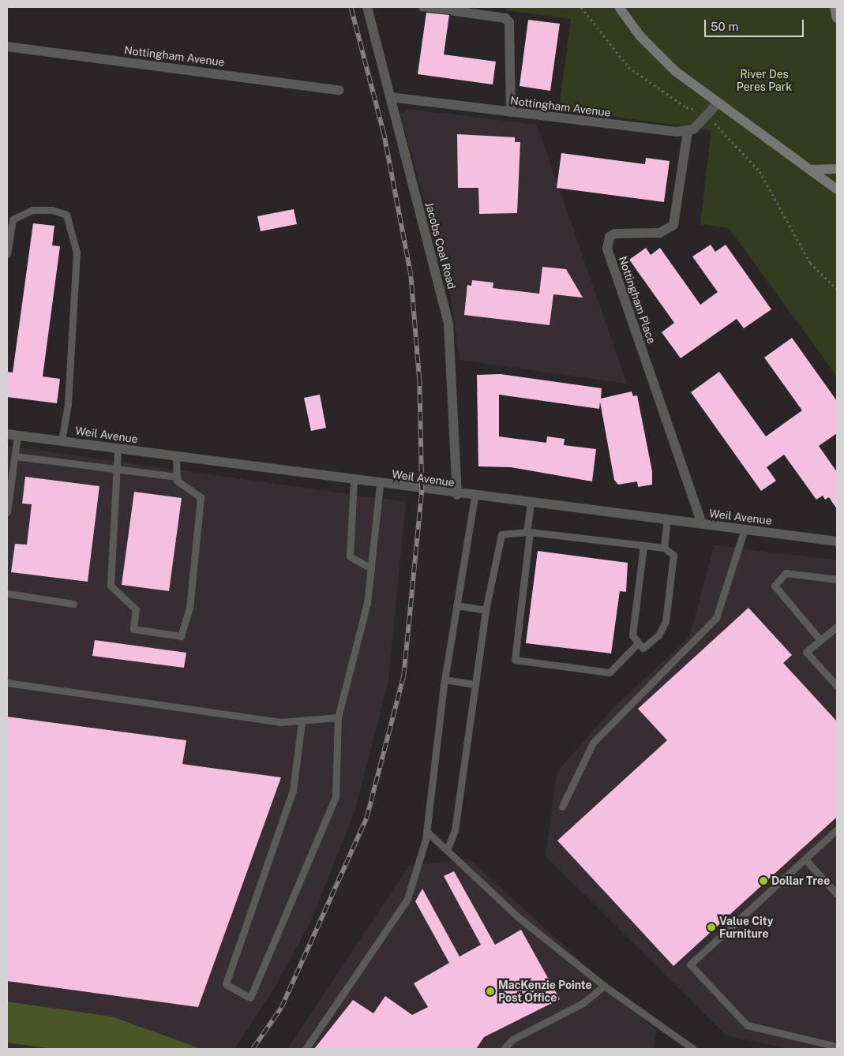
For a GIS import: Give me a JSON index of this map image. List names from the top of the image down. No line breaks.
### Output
{"streets":{"street":["Nottingham Avenue","Jacobs Coal Road","Nottingham Place","Weil Avenue"]},"crossings":[["Nottingham Avenue","Jacobs Coal Road"],["Nottingham Avenue","Nottingham Place"],["Jacobs Coal Road","Weil Avenue"],["Nottingham Place","Weil Avenue"]],"parks":["River Des Peres Park"],"places":["Dollar Tree","Value City Furniture","MacKenzie Pointe Post Office"],"scale_bar":"50 m"}
